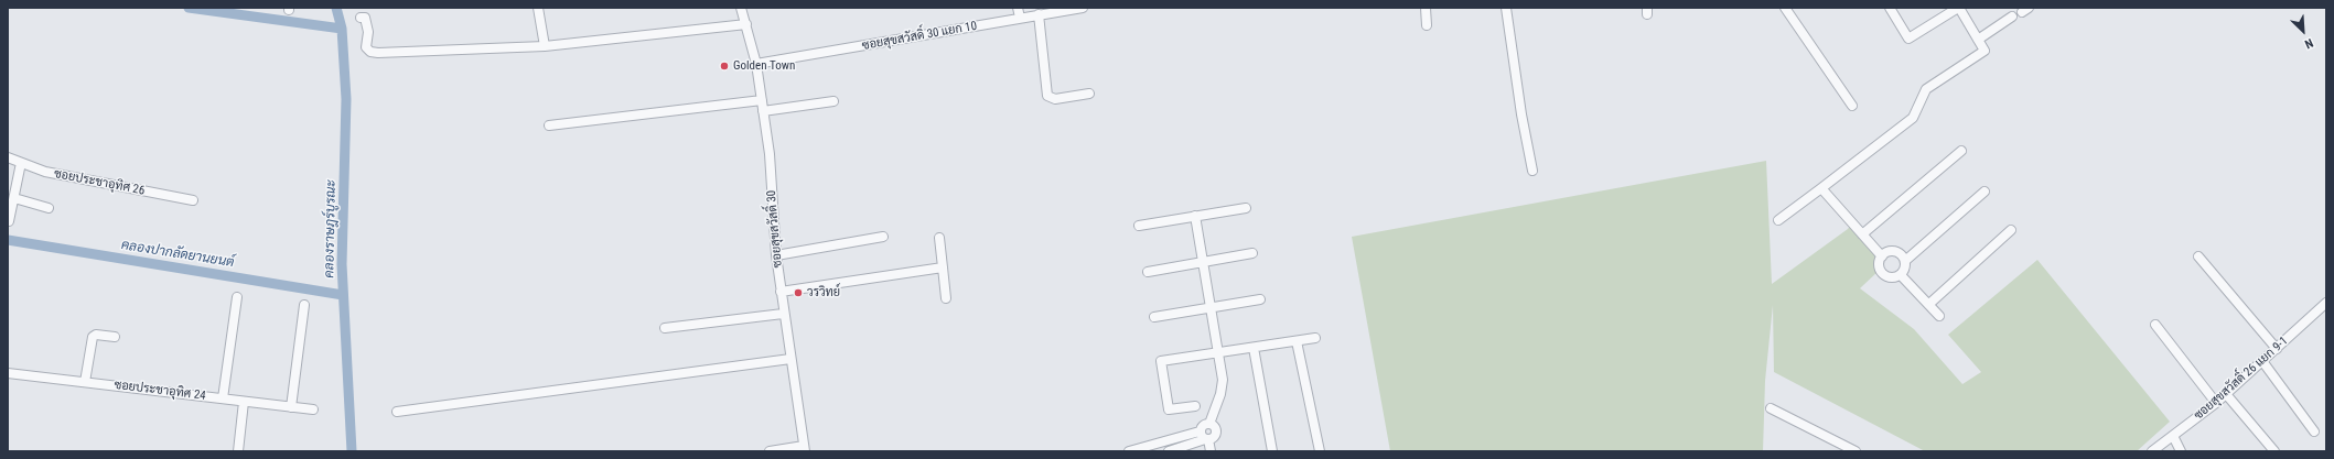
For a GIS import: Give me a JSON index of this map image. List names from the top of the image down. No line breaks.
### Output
{"streets":{"street":["ซอยสุขสวัสดิ์ 30 แยก 10","ซอยประชาอุทิศ 26","ซอยสุขสวัสดิ์ 30","ซอยสุขสวัสดิ์ 26 แยก 9-1","ซอยประชาอุทิศ 24"]},"crossings":[["ซอยสุขสวัสดิ์ 30 แยก 10","ซอยสุขสวัสดิ์ 30"]],"water":["คลองราษฎร์บูรณะ","คลองปากลัดยานยนต์"],"places":["Golden Town","วรวิทย์"],"north":"bottom right"}
